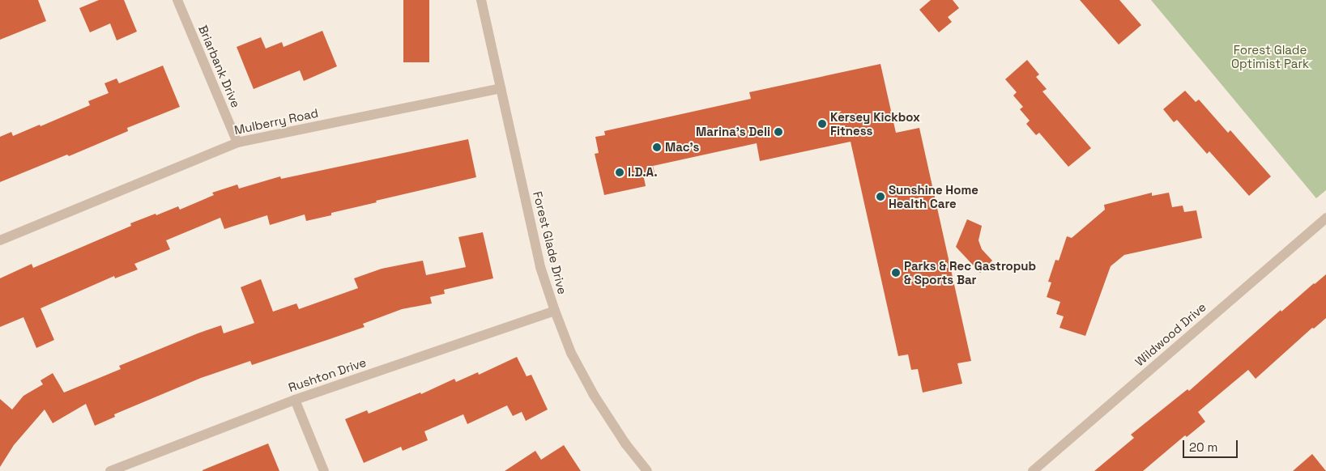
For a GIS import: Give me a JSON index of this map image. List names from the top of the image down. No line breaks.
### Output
{"streets":{"street":["Briarbank Drive","Mulberry Road","Forest Glade Drive","Wildwood Drive","Rushton Drive"]},"crossings":[["Briarbank Drive","Mulberry Road"],["Mulberry Road","Forest Glade Drive"],["Forest Glade Drive","Rushton Drive"]],"parks":["Forest Glade Optimist Park"],"places":["Kersey Kickbox Fitness","Marina's Deli","Mac's","I.D.A.","Sunshine Home Health Care","Parks & Rec Gastropub & Sports Bar"],"scale_bar":"20 m"}
